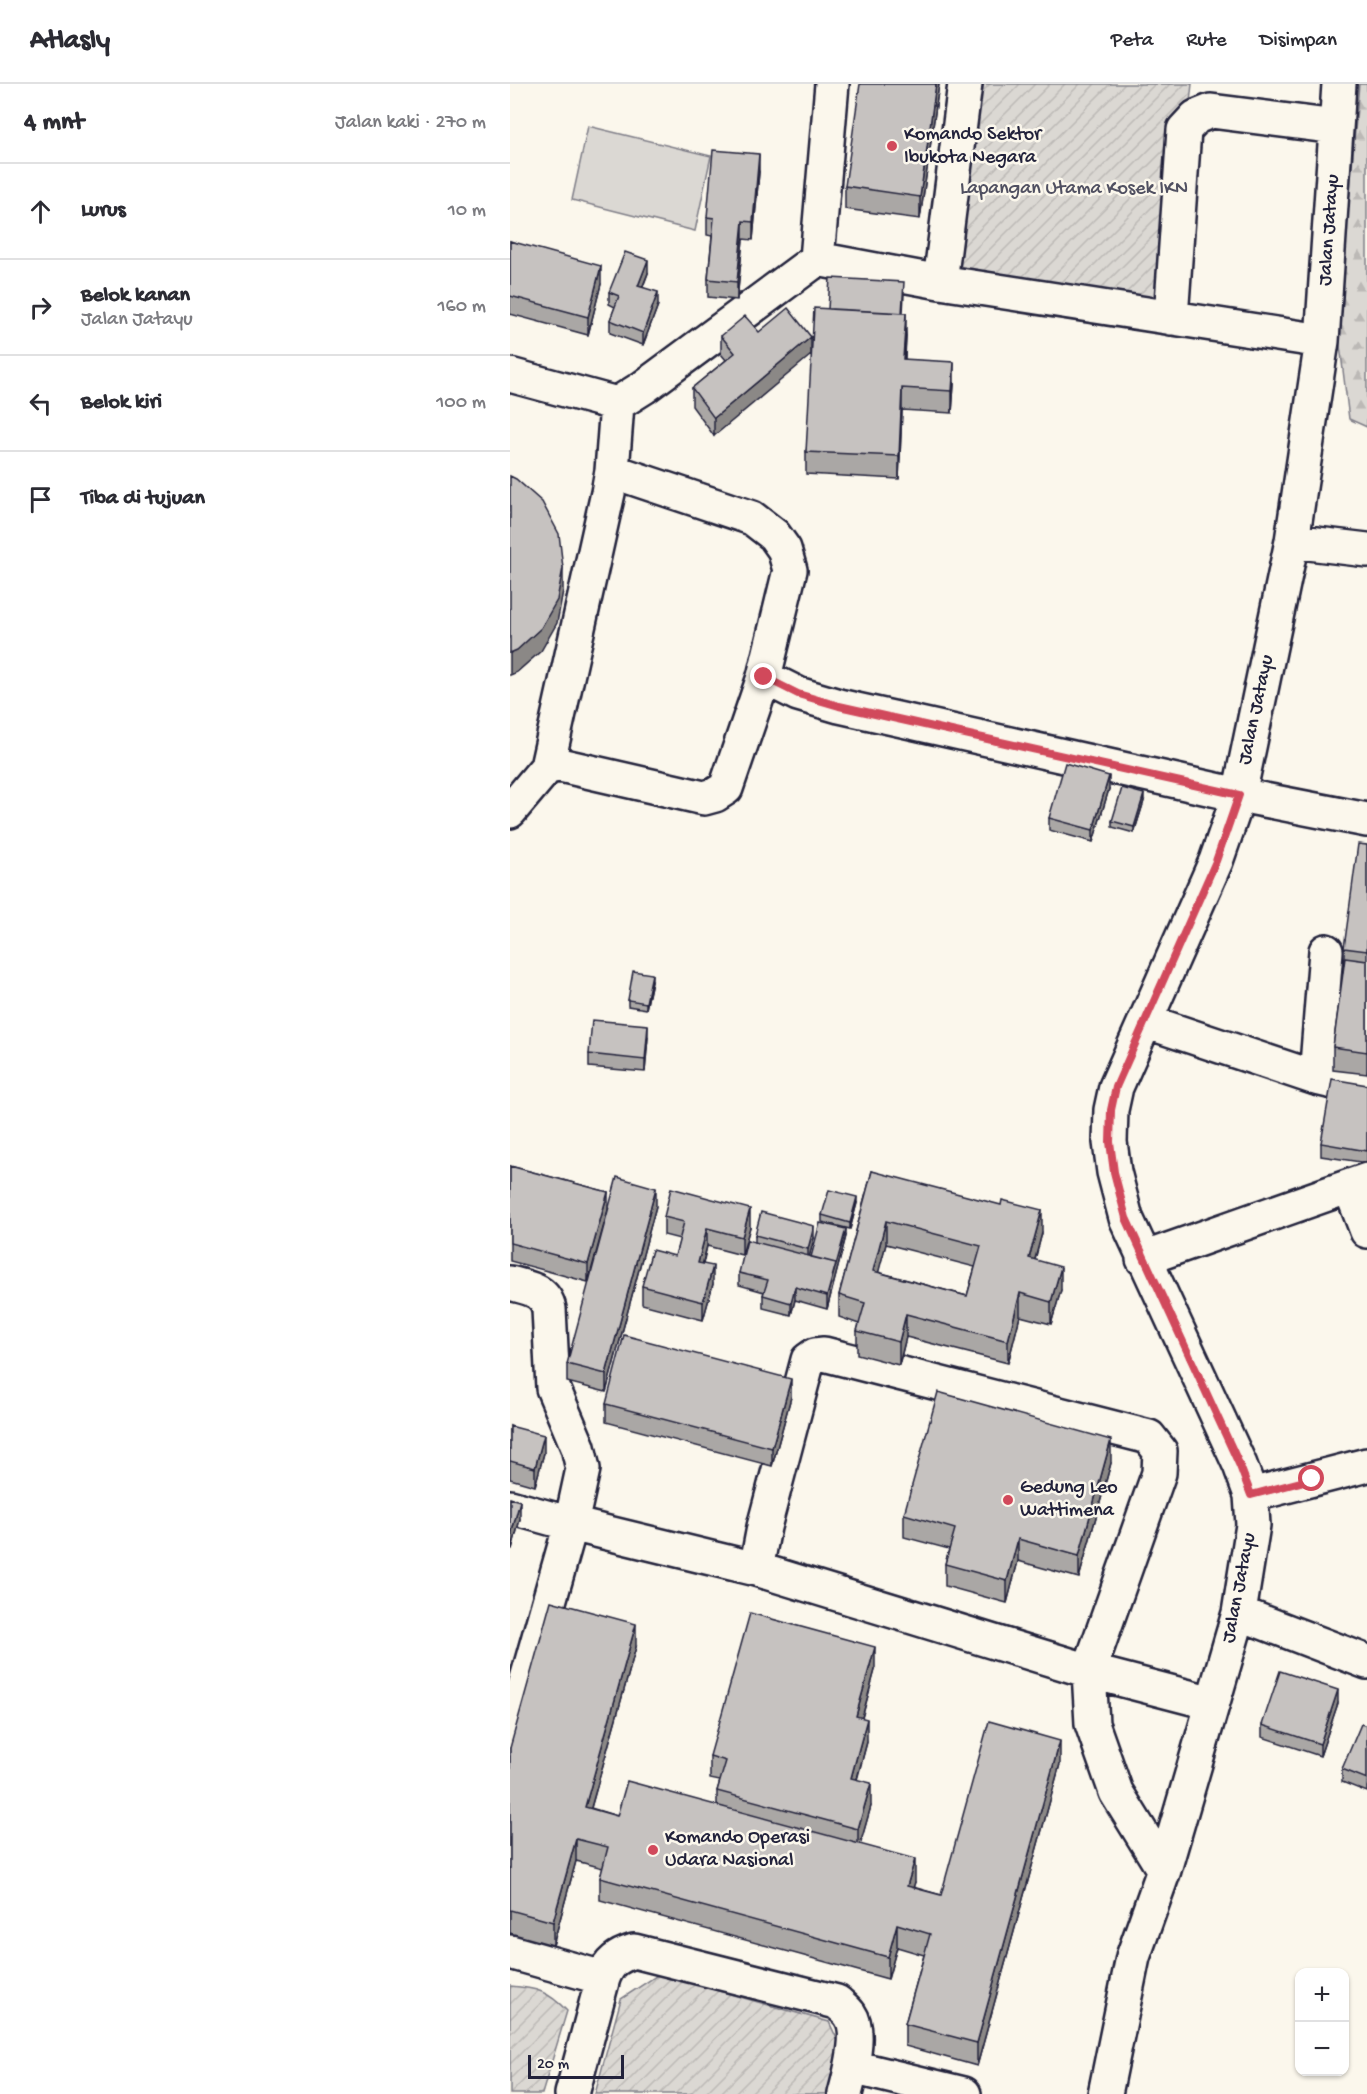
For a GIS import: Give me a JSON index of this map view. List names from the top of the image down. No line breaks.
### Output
{"streets":{"lane":["Jalan Jatayu"]},"parks":["Lapangan Utama Kosek IKN"],"places":["Komando Sektor Ibukota Negara","Gedung Leo Wattimena","Komando Operasi Udara Nasional"],"scale_bar":"20 m","page":{"header":"Atlasly","nav":["Peta","Rute","Disimpan"],"heading":["4 mnt","Jalan kaki · 270 m"],"list":[["Lurus","10 m"],["Belok kanan","Jalan Jatayu","160 m"],["Belok kiri","100 m"],"Tiba di tujuan"],"map_buttons":["+","−"],"scale":"20 m"}}
